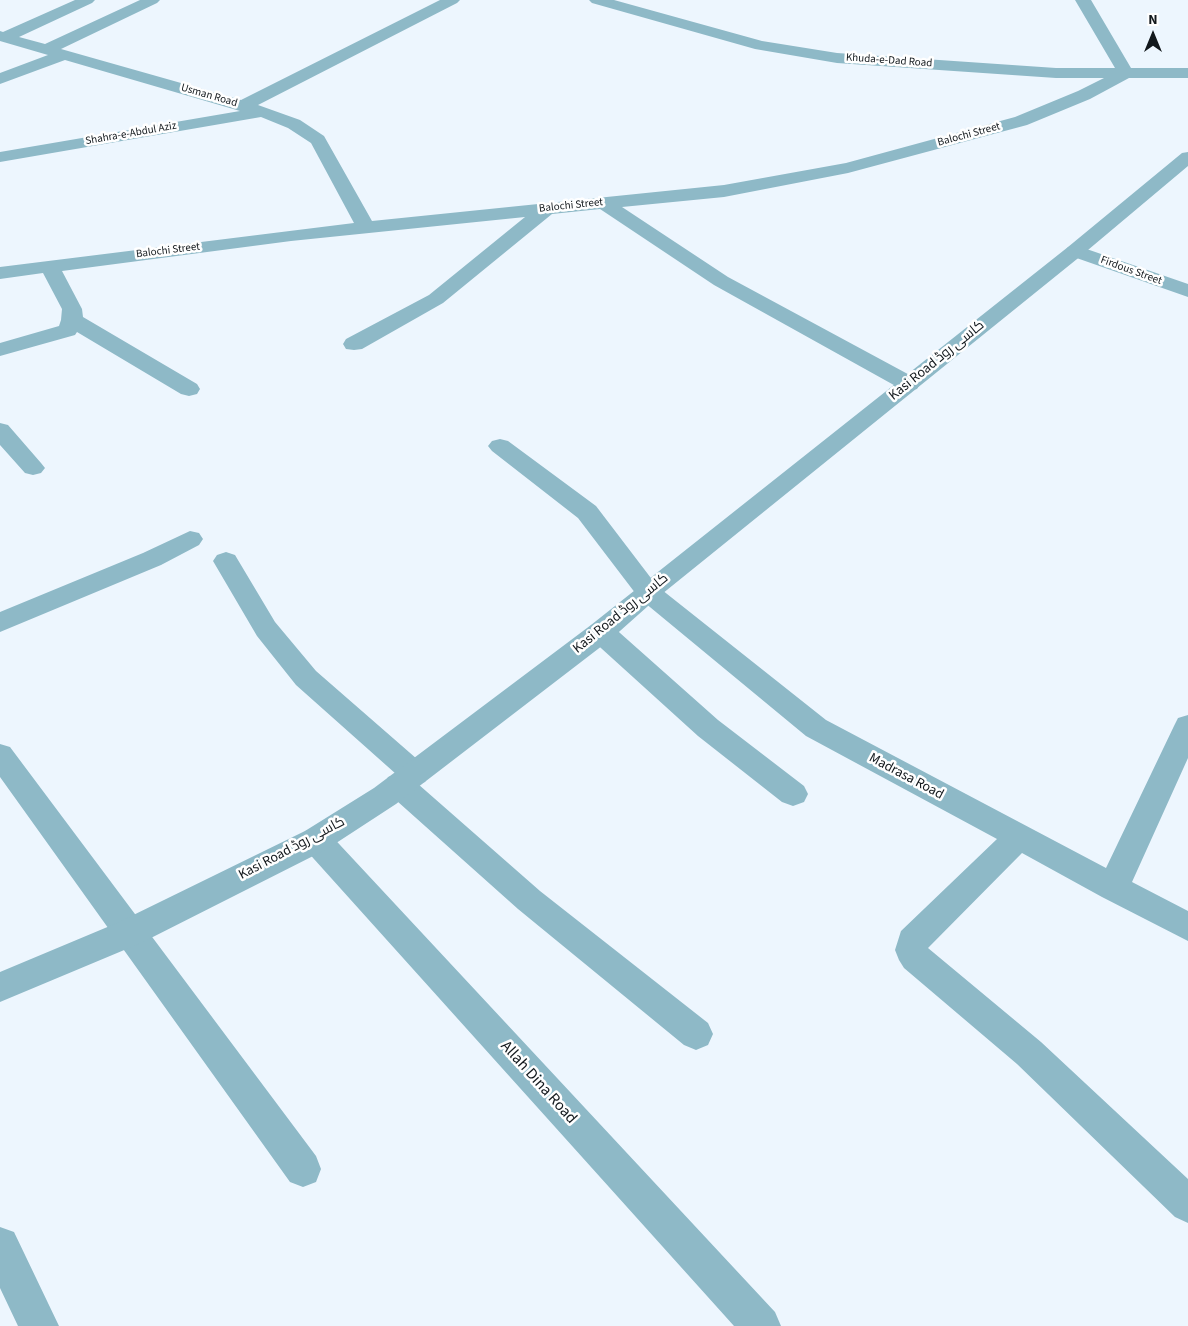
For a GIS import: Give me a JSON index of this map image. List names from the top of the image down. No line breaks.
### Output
{"streets":{"street":["Khuda-e-Dad Road","Usman Road","Shahra-e-Abdul Aziz","Balochi Street","Firdous Street","Kasi Road کاسی روڈ","Madrasa Road","Allah Dina Road"]},"crossings":[["Khuda-e-Dad Road","Balochi Street"],["Usman Road","Shahra-e-Abdul Aziz"],["Usman Road","Balochi Street"],["Firdous Street","Kasi Road کاسی روڈ"],["Kasi Road کاسی روڈ","Madrasa Road"],["Kasi Road کاسی روڈ","Allah Dina Road"]],"north":"top"}
